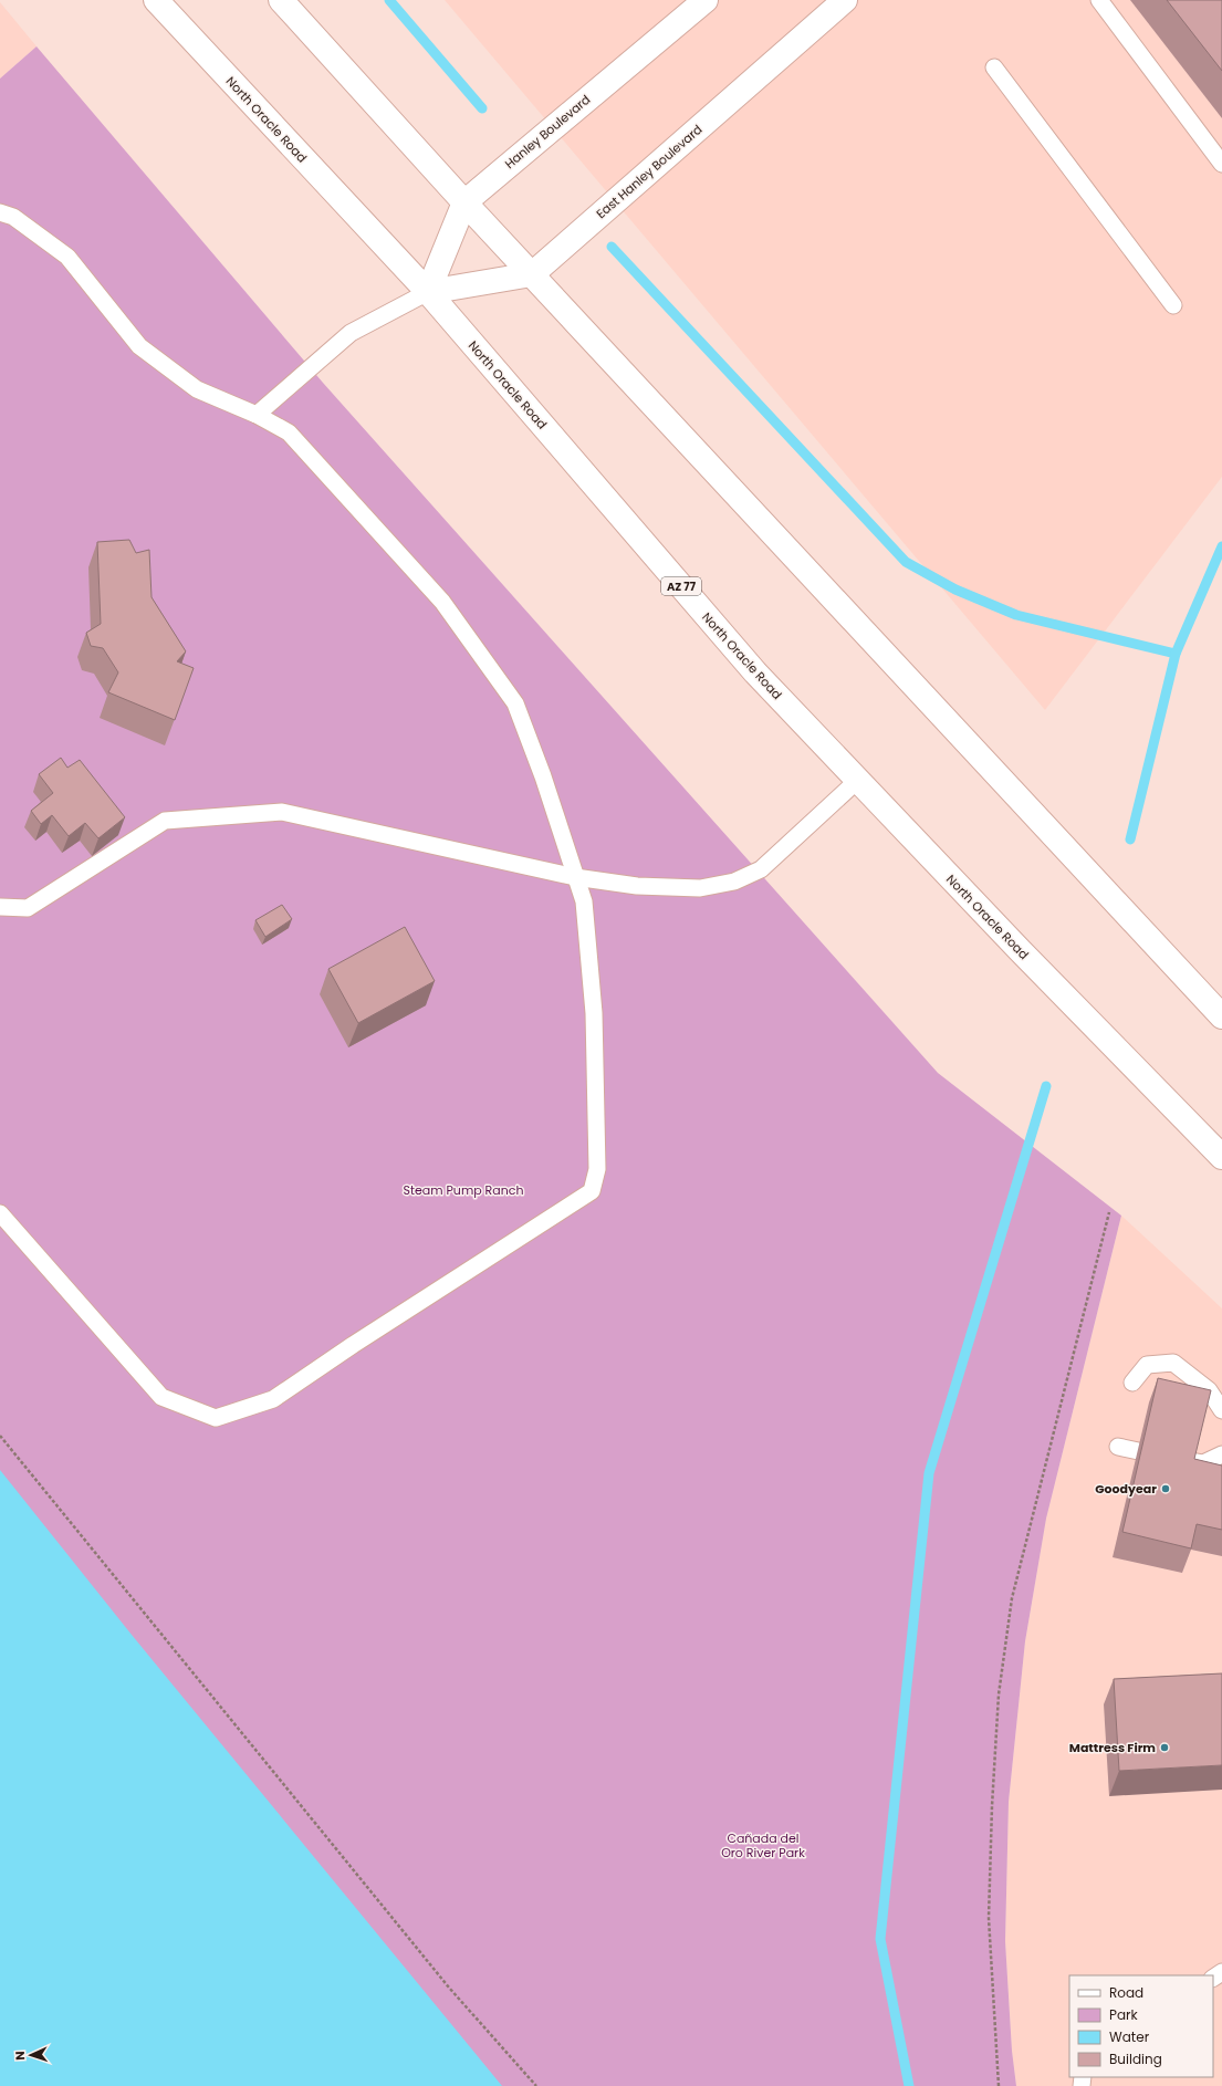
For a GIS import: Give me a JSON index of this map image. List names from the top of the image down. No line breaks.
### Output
{"streets":{"main road":["North Oracle Road","Hanley Boulevard","East Hanley Boulevard","AZ 77"]},"crossings":[["North Oracle Road","Hanley Boulevard"]],"parks":["Steam Pump Ranch","Cañada del Oro River Park"],"places":["Goodyear","Mattress Firm"],"legend":["Road","Park","Water","Building"],"north":"left"}
